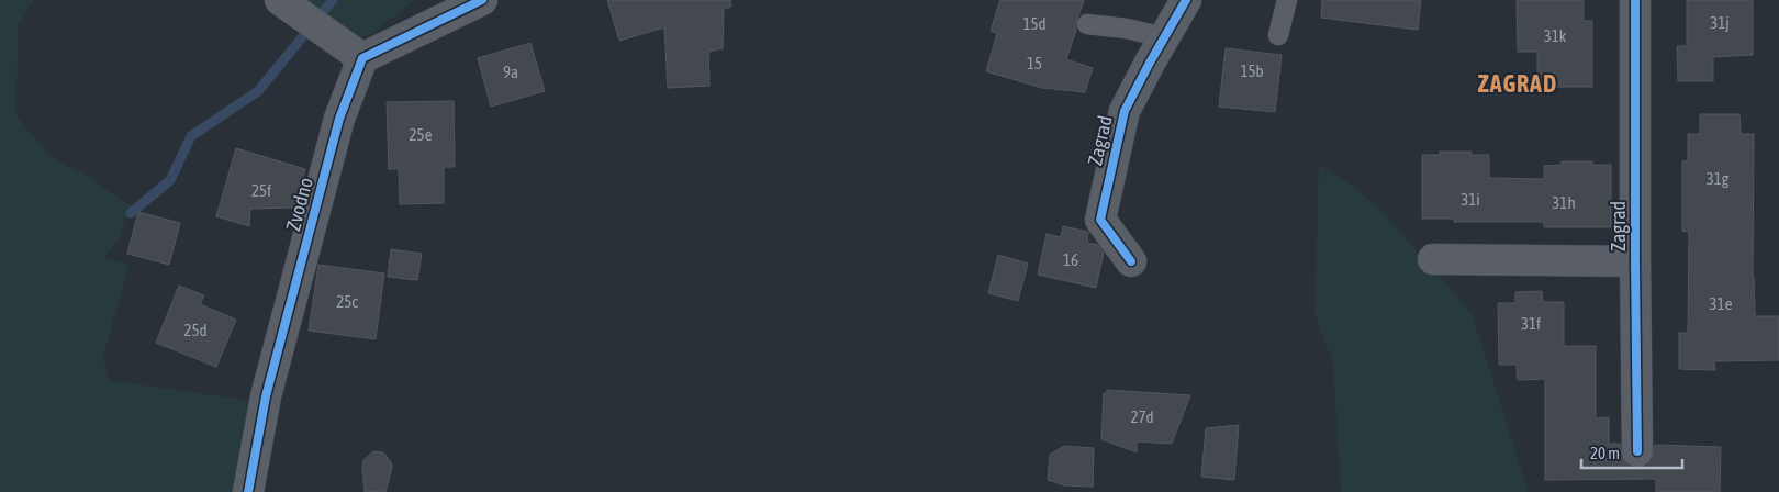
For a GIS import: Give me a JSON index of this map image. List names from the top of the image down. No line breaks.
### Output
{"streets":{"street":["Zagrad","Zvodno"]},"districts":["ZAGRAD"],"house_numbers":["31j","15d","31k","15","15b","9a","25e","31g","25f","31i","31h","16","25c","31e","31f","25d","27d"],"scale_bar":"20 m"}
